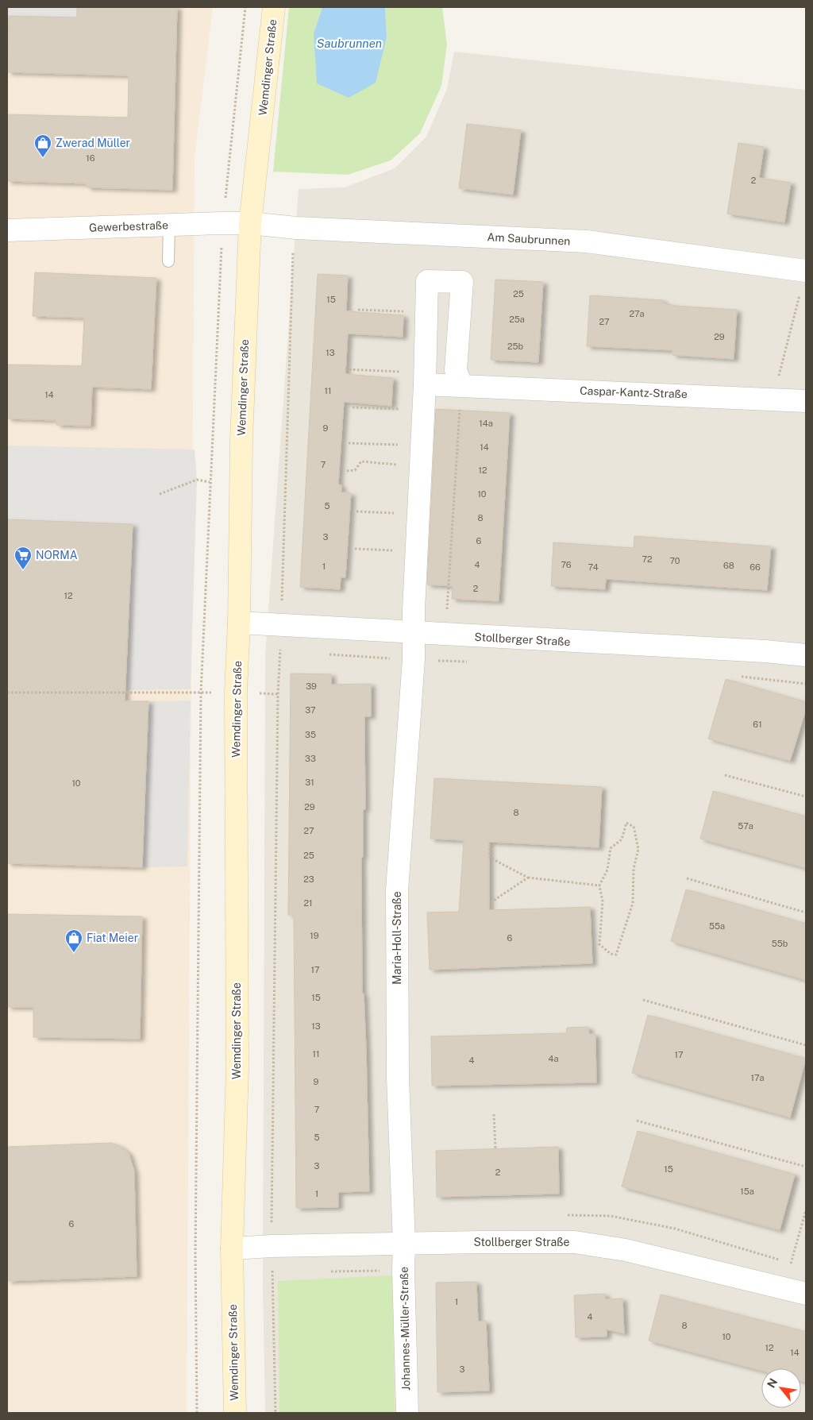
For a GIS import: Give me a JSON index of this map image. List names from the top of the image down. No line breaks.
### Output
{"streets":{"main road":["Wemdinger Straße"],"street":["Gewerbestraße","Am Saubrunnen","Caspar-Kantz-Straße","Stollberger Straße","Maria-Holl-Straße","Johannes-Müller-Straße"]},"crossings":[["Wemdinger Straße","Gewerbestraße"],["Wemdinger Straße","Am Saubrunnen"],["Wemdinger Straße","Stollberger Straße"],["Gewerbestraße","Am Saubrunnen"],["Stollberger Straße","Maria-Holl-Straße"],["Stollberger Straße","Johannes-Müller-Straße"],["Maria-Holl-Straße","Johannes-Müller-Straße"]],"water":["Saubrunnen"],"places":{"shop":["Zwerad Müller","Fiat Meier"],"supermarket":["NORMA"]},"house_numbers":["16","2","25","15","27a","25a","27","29","25b","13","11","14","14a","9","14","7","12","10","5","8","3","6","72","70","4","76","68","1","74","66","2","12","39","37","61","35","33","31","10","29","8","57a","27","25","23","21","55a","19","6","55b","17","15","13","11","17","4a","4","17a","9","7","5","3","15","2","15a","1","6","1","4","8","10","12","14","3"],"north":"top left"}
